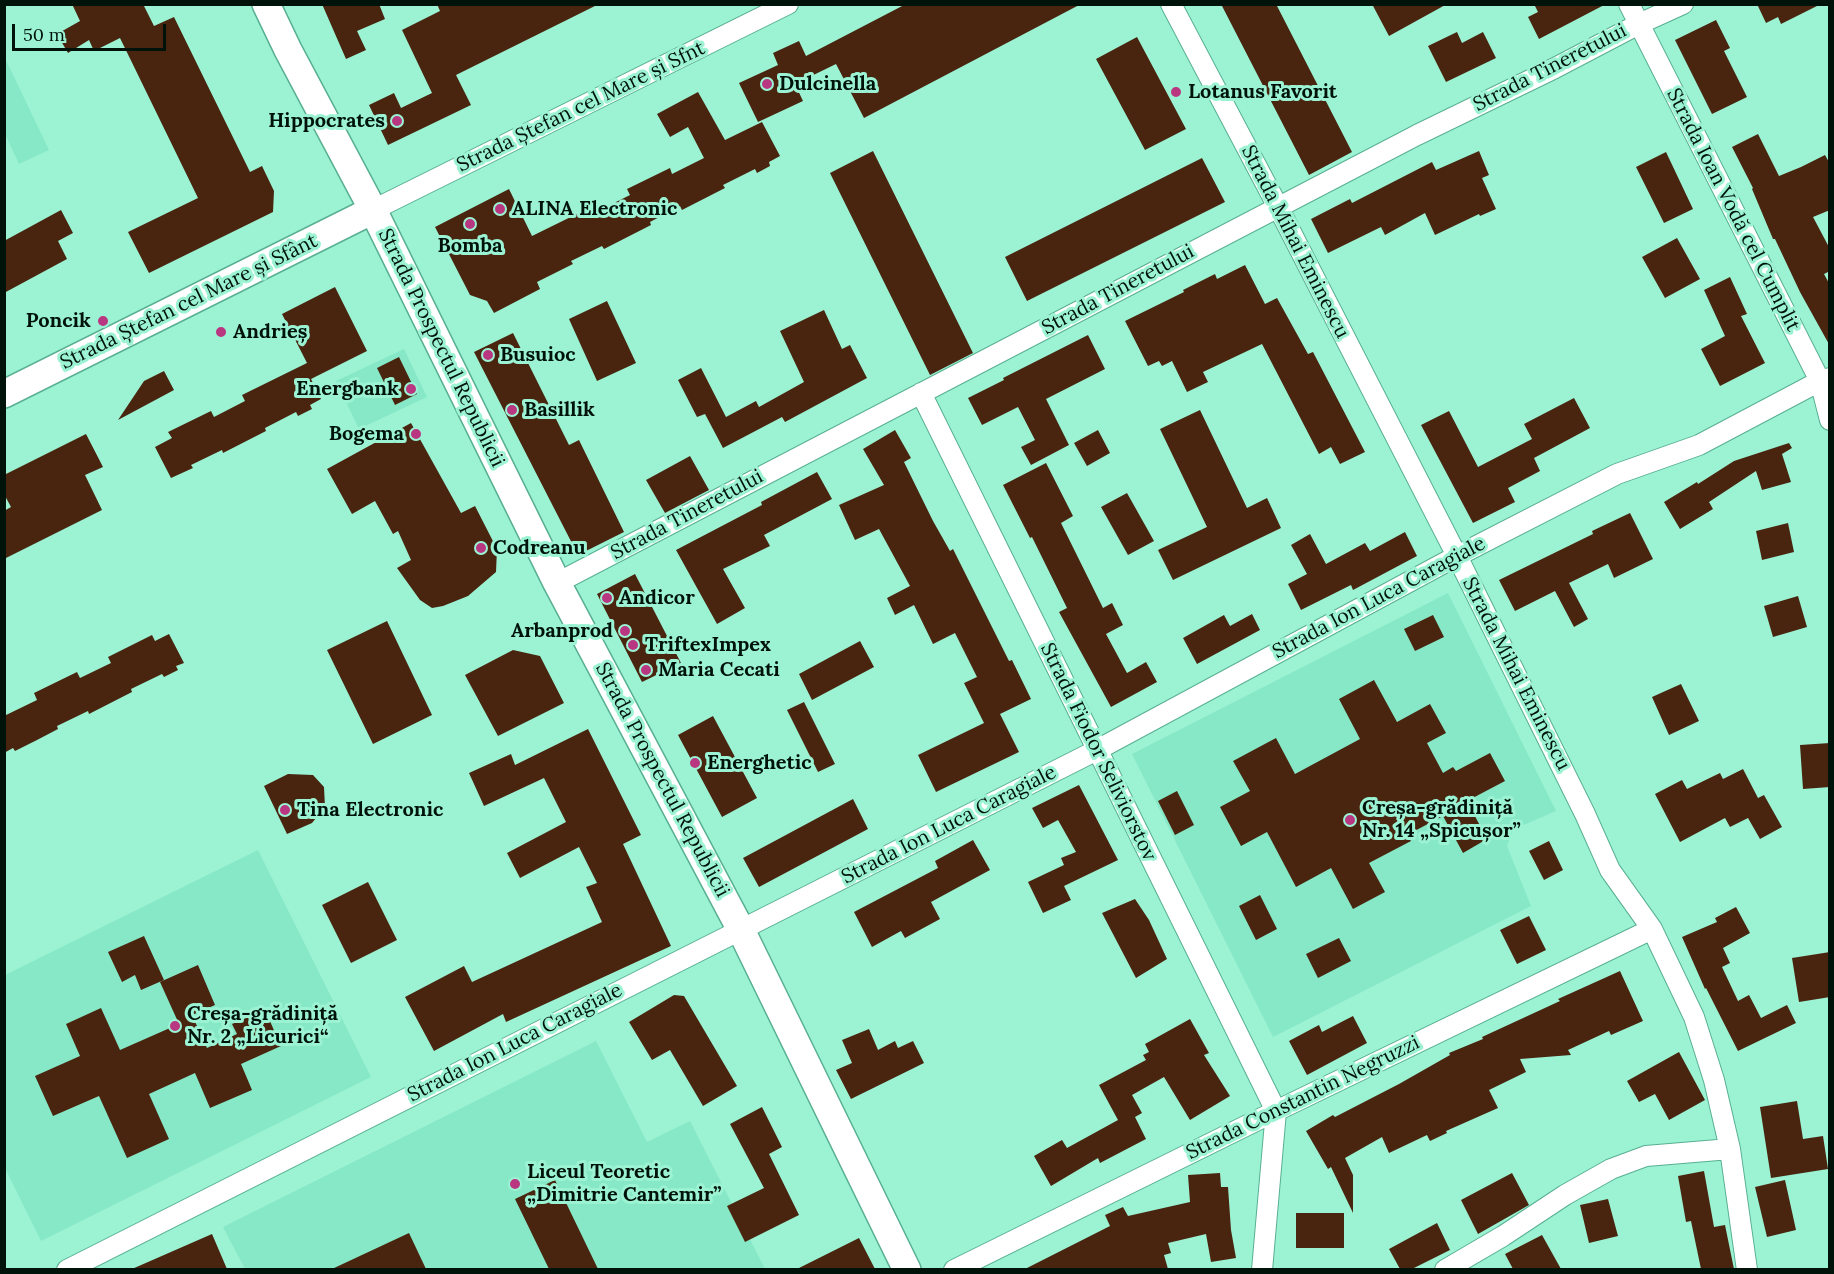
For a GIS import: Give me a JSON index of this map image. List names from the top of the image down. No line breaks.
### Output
{"streets":{"main road":["Strada Ștefan cel Mare și Sfânt","Strada Prospectul Republicii"],"street":["Strada Tineretului","Strada Ștefan cel Mare și Sfnt","Strada Ioan Vodă cel Cumplit","Strada Mihai Eminescu","Strada Ion Luca Caragiale","Strada Fiodor Seliviorstov","Strada Constantin Negruzzi"]},"crossings":[["Strada Tineretului","Strada Ioan Vodă cel Cumplit"],["Strada Tineretului","Strada Mihai Eminescu"],["Strada Tineretului","Strada Prospectul Republicii"],["Strada Tineretului","Strada Fiodor Seliviorstov"],["Strada Ștefan cel Mare și Sfnt","Strada Ștefan cel Mare și Sfânt"],["Strada Ștefan cel Mare și Sfnt","Strada Prospectul Republicii"],["Strada Ioan Vodă cel Cumplit","Strada Ion Luca Caragiale"],["Strada Mihai Eminescu","Strada Ion Luca Caragiale"],["Strada Mihai Eminescu","Strada Constantin Negruzzi"],["Strada Ștefan cel Mare și Sfânt","Strada Prospectul Republicii"],["Strada Prospectul Republicii","Strada Ion Luca Caragiale"],["Strada Ion Luca Caragiale","Strada Fiodor Seliviorstov"],["Strada Fiodor Seliviorstov","Strada Constantin Negruzzi"]],"places":["Dulcinella","Lotanus Favorit","Hippocrates","ALINA Electronic","Bomba","Poncik","Andrieș","Busuioc","Energbank","Basillik","Bogema","Codreanu","Andicor","Arbanprod","TriftexImpex","Maria Cecati","Energhetic","Tina Electronic","Creșa-grădiniță Nr. 14 „Spicușor”","Creșa-grădiniță Nr. 2 „Licurici“","Liceul Teoretic „Dimitrie Cantemir”"],"scale_bar":"50 m"}
